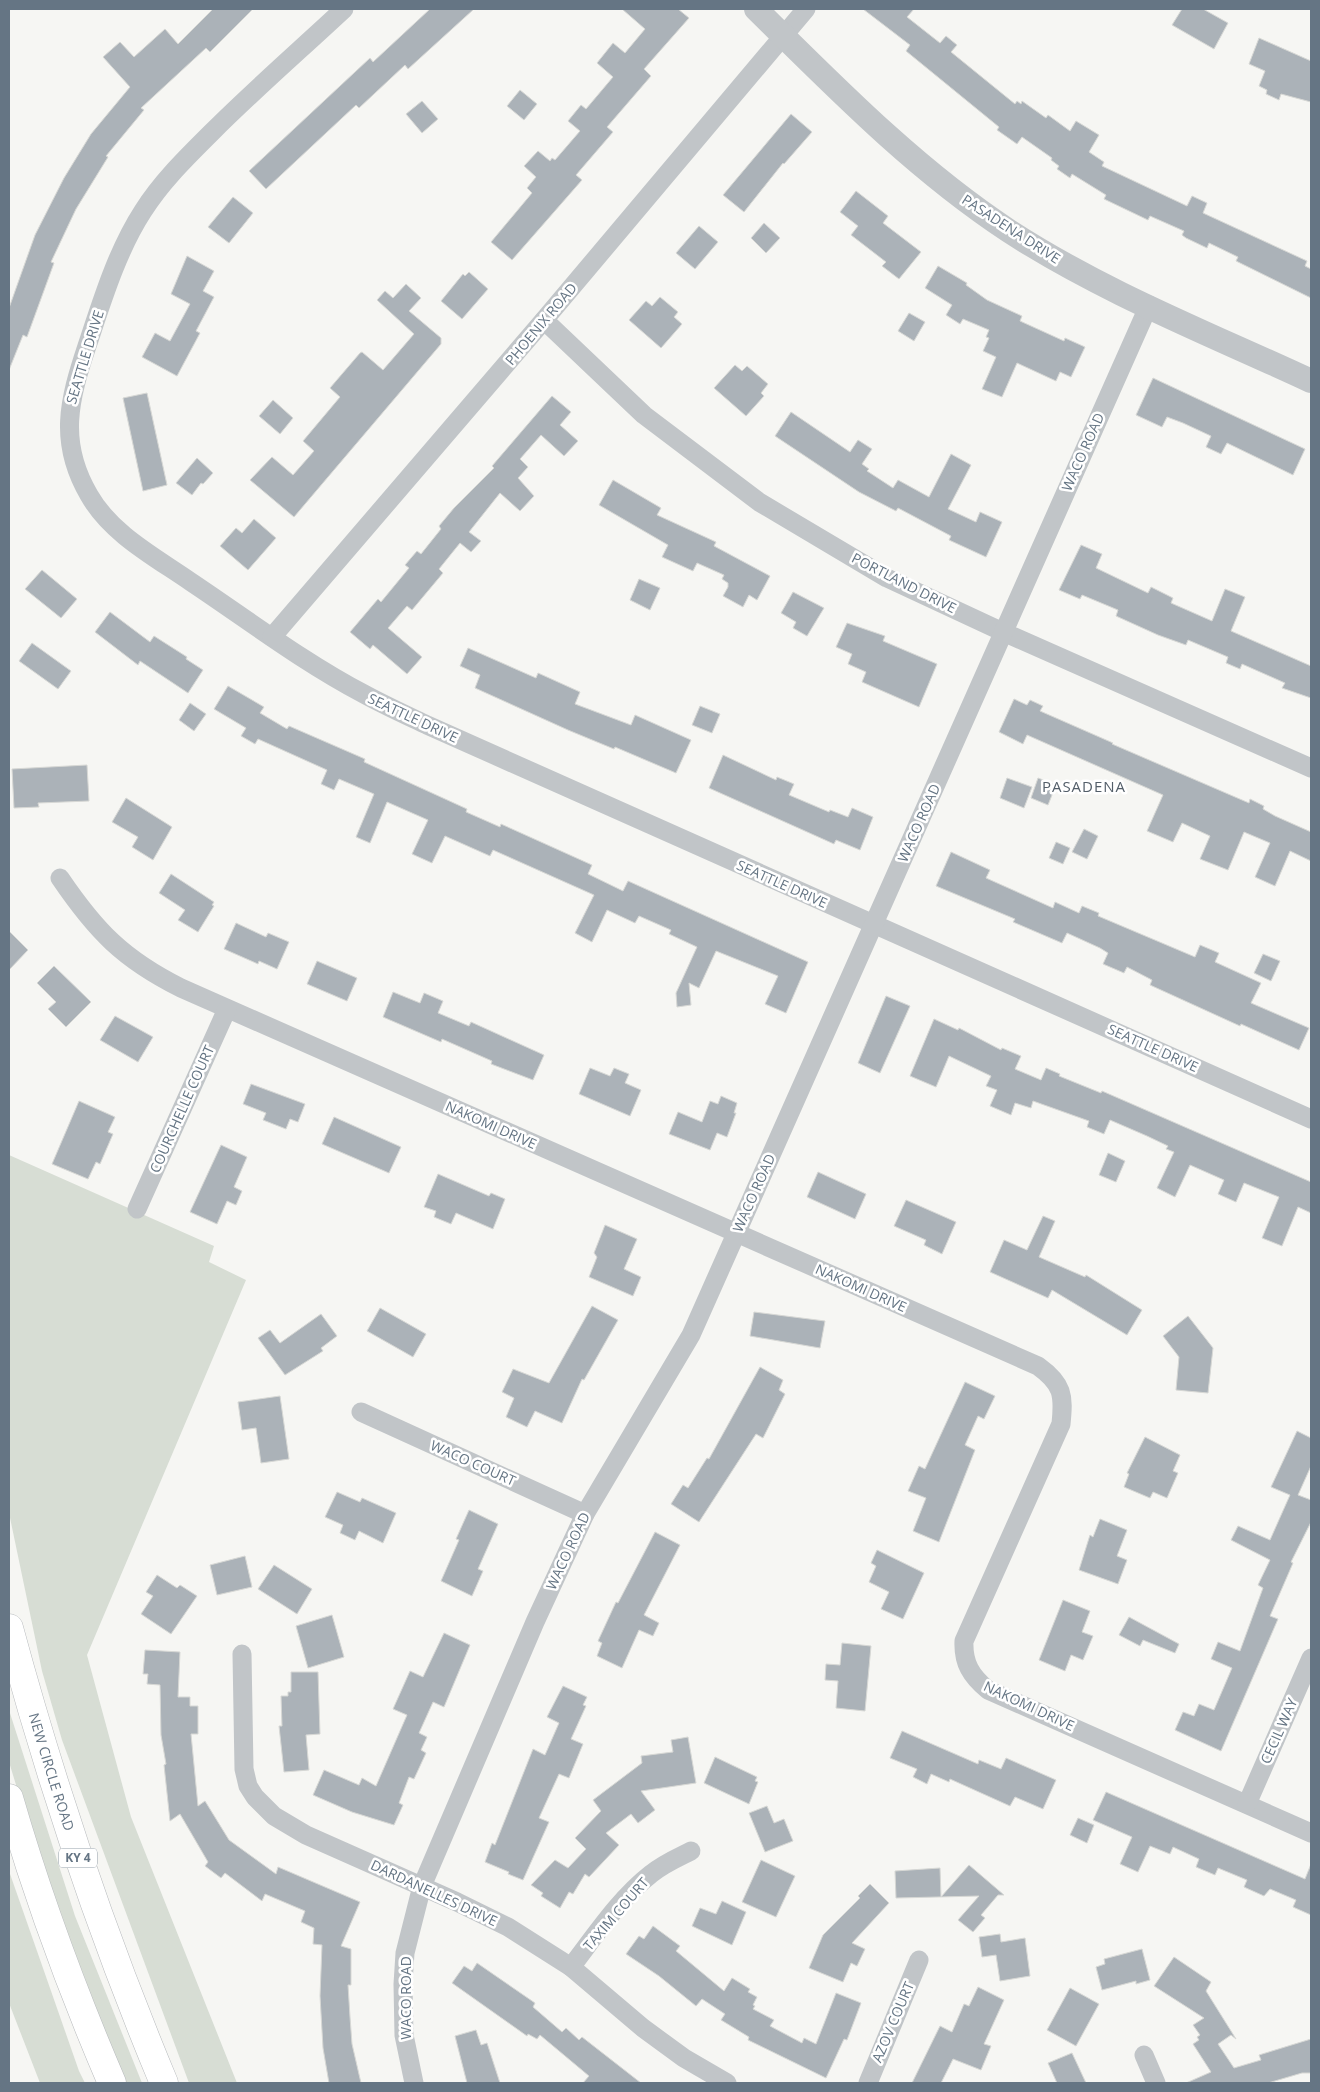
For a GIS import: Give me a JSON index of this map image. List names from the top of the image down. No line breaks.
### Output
{"streets":{"highway":["NEW CIRCLE ROAD","KY 4"],"street":["PASADENA DRIVE","PHOENIX ROAD","SEATTLE DRIVE","WACO ROAD","PORTLAND DRIVE","COURCHELLE COURT","NAKOMI DRIVE","WACO COURT","CECIL WAY","DARDANELLES DRIVE","TAXIM COURT","AZOV COURT"]},"crossings":[["PASADENA DRIVE","PHOENIX ROAD"],["PASADENA DRIVE","WACO ROAD"],["PHOENIX ROAD","SEATTLE DRIVE"],["PHOENIX ROAD","PORTLAND DRIVE"],["SEATTLE DRIVE","WACO ROAD"],["WACO ROAD","PORTLAND DRIVE"],["WACO ROAD","NAKOMI DRIVE"],["WACO ROAD","WACO COURT"],["WACO ROAD","DARDANELLES DRIVE"],["COURCHELLE COURT","NAKOMI DRIVE"],["NAKOMI DRIVE","CECIL WAY"],["DARDANELLES DRIVE","TAXIM COURT"]],"districts":["PASADENA"]}
